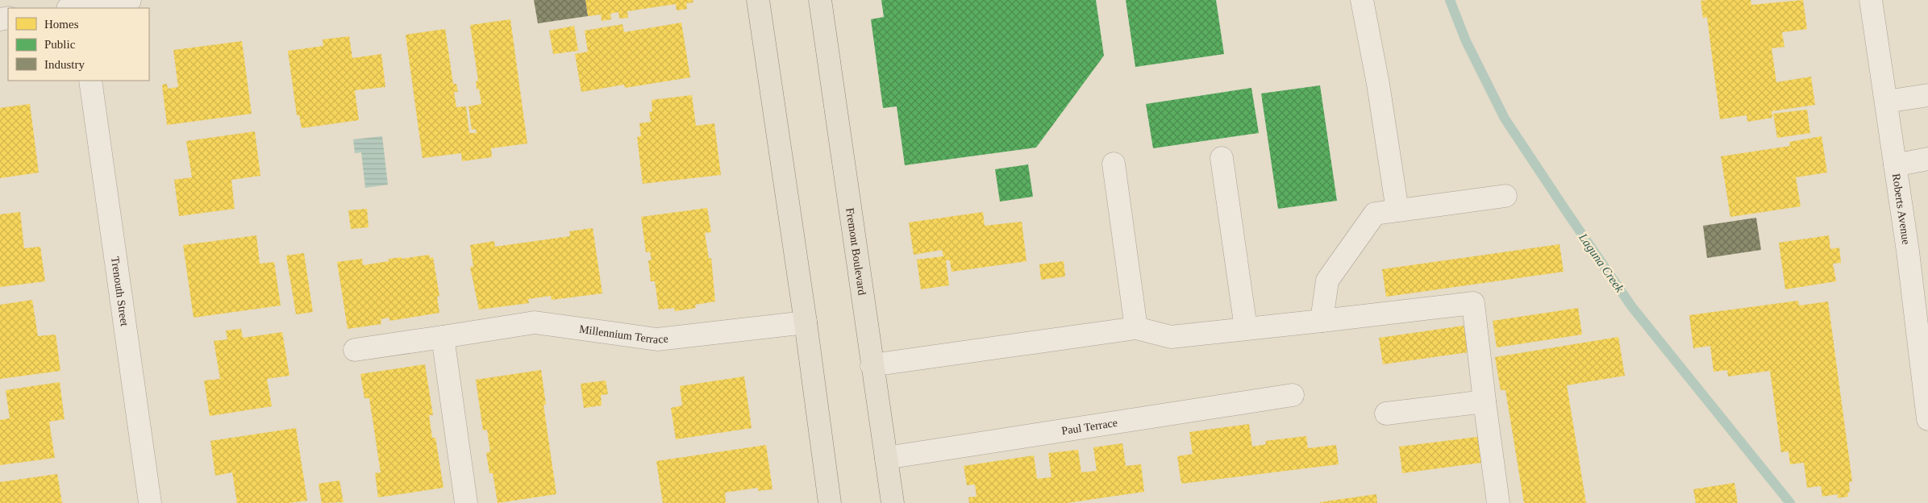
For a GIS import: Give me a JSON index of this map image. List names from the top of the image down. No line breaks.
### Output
{"streets":{"main road":["Fremont Boulevard"],"street":["Roberts Avenue","Trenouth Street","Millennium Terrace","Paul Terrace"]},"crossings":[["Fremont Boulevard","Paul Terrace"]],"water":["Laguna Creek"],"legend":["Homes","Public","Industry"]}
